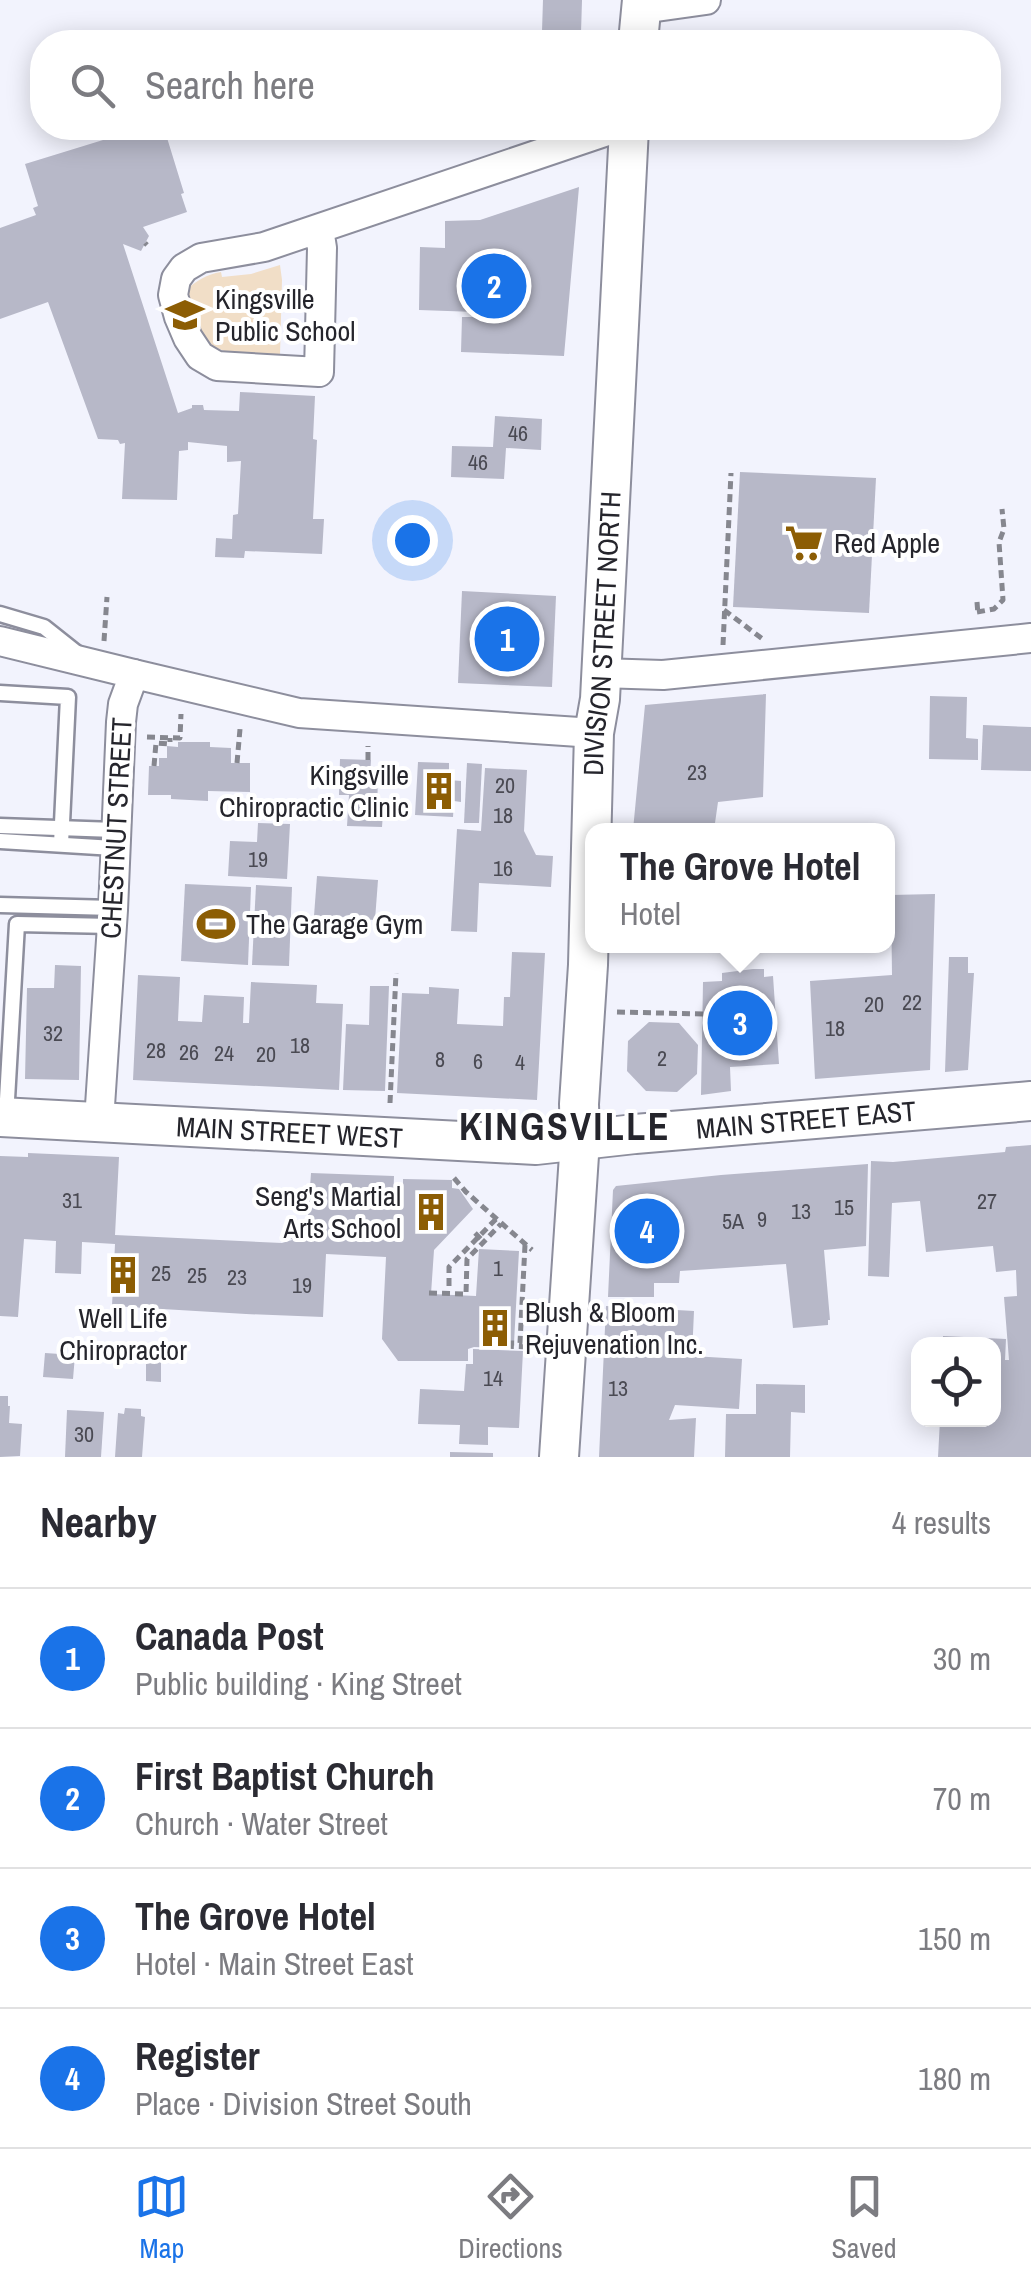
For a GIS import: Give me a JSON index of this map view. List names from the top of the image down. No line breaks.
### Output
{"streets":{"main road":["DIVISION STREET NORTH","MAIN STREET EAST","MAIN STREET WEST"],"street":["CHESTNUT STREET"]},"crossings":[["DIVISION STREET NORTH","MAIN STREET EAST"],["DIVISION STREET NORTH","MAIN STREET WEST"],["CHESTNUT STREET","MAIN STREET WEST"],["MAIN STREET EAST","MAIN STREET WEST"]],"districts":["KINGSVILLE"],"places":{"school or university":["Kingsville Public School"],"supermarket":["Red Apple"],"building":["Kingsville Chiropractic Clinic","Seng's Martial Arts School","Well Life Chiropractor","Blush & Bloom Rejuvenation Inc."],"sports":["The Garage Gym"]},"house_numbers":["46","46","23","20","18","19","16","22","20","18","32","18","28","26","24","20","2","8","6","4","31","27","15","13","9","5A","1","25","25","23","19","14","13","30"],"page":{"search":"Search here","pins":["2","1","3","4"],"popup":["The Grove Hotel","Hotel"],"heading":["Nearby","4 results"],"list":[{"mark":"1","name":"Canada Post","note":"Public building · King Street","value":"30 m"},{"mark":"2","name":"First Baptist Church","note":"Church · Water Street","value":"70 m"},{"mark":"3","name":"The Grove Hotel","note":"Hotel · Main Street East","value":"150 m"},{"mark":"4","name":"Register","note":"Place · Division Street South","value":"180 m"}],"nav":["Map","Directions","Saved"]}}
